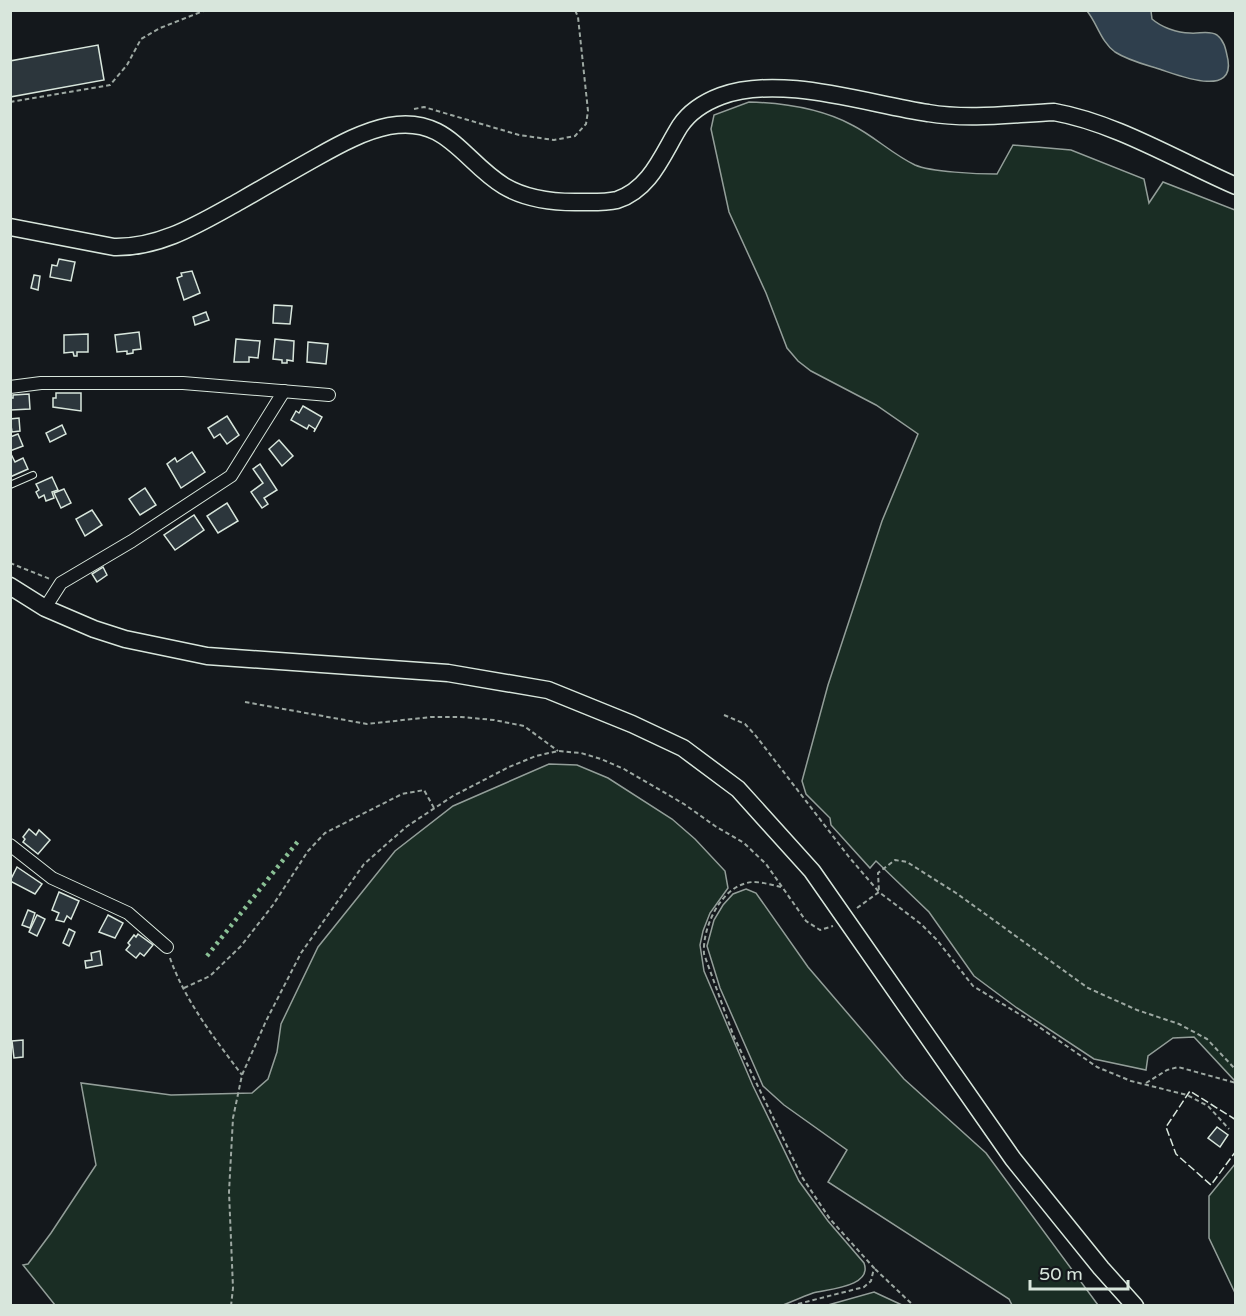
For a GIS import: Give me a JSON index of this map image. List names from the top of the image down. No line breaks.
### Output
{"scale_bar":"50 m"}
